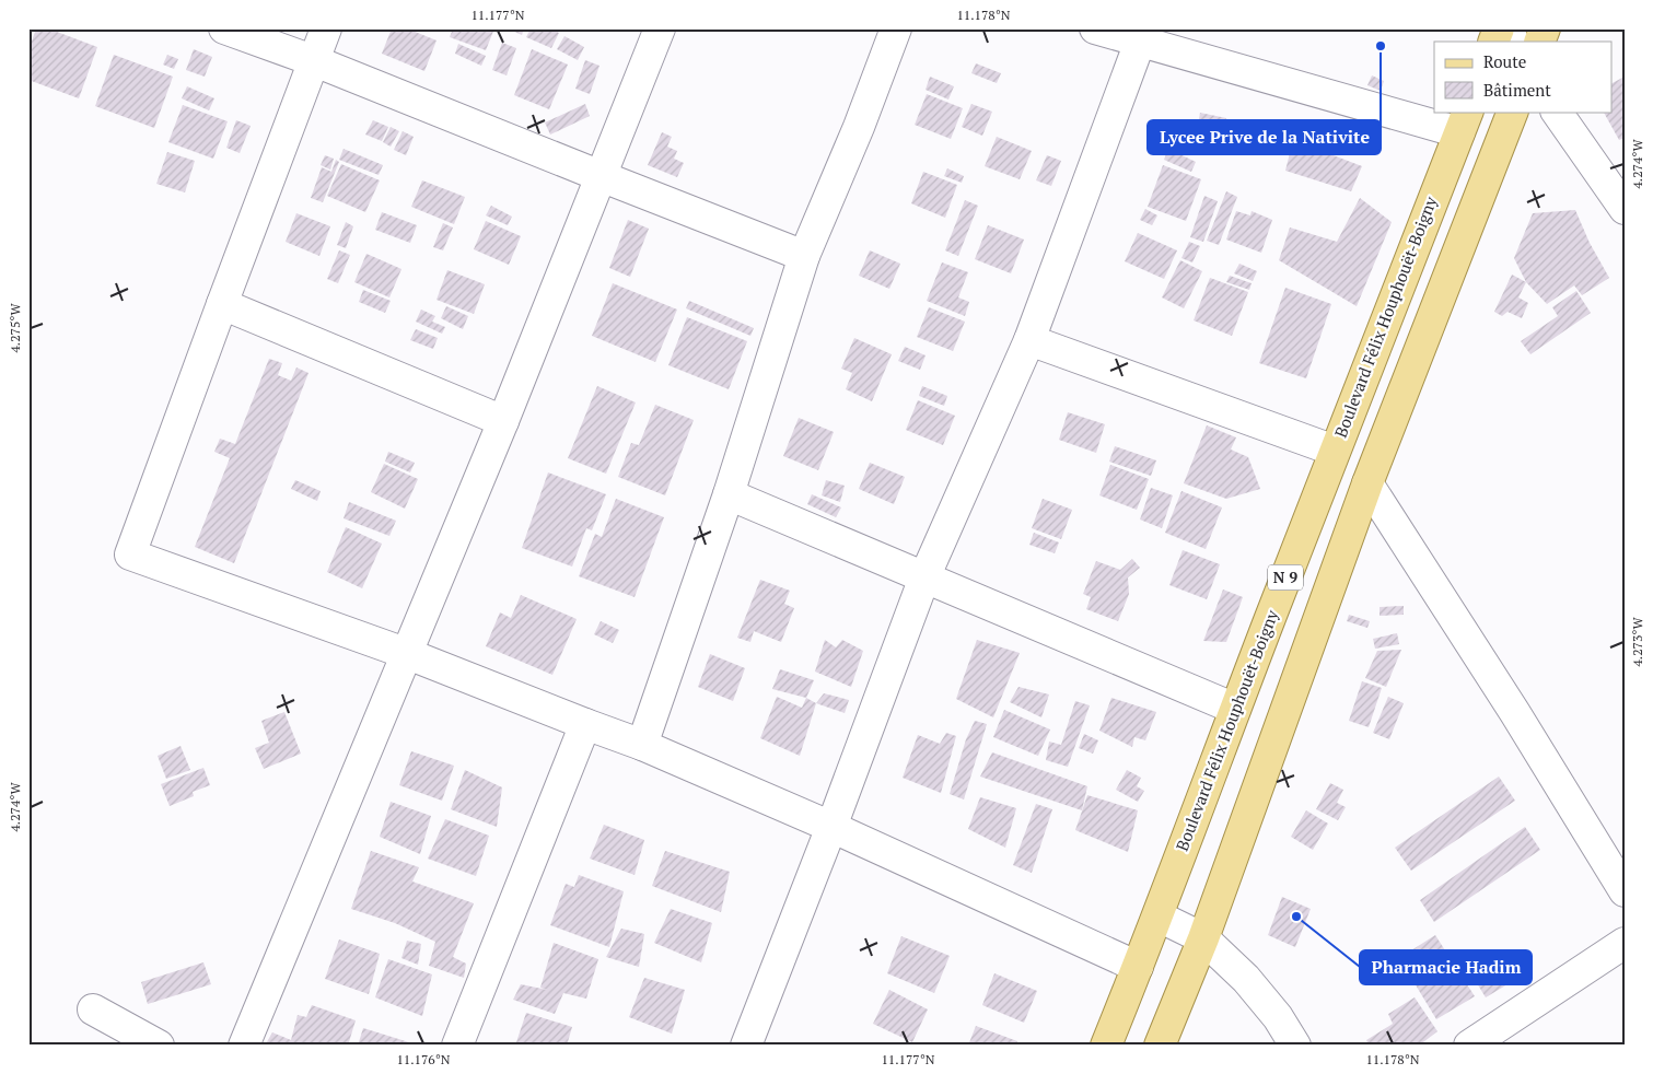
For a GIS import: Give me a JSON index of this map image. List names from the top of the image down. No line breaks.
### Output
{"streets":{"main road":["Boulevard Félix Houphouët-Boigny","N 9"]},"places":["Lycee Prive de la Nativite","Pharmacie Hadim"],"legend":["Route","Bâtiment"],"coordinates":["11.177°N","11.178°N","4.274°W","4.275°W","4.273°W","11.176°N"]}
